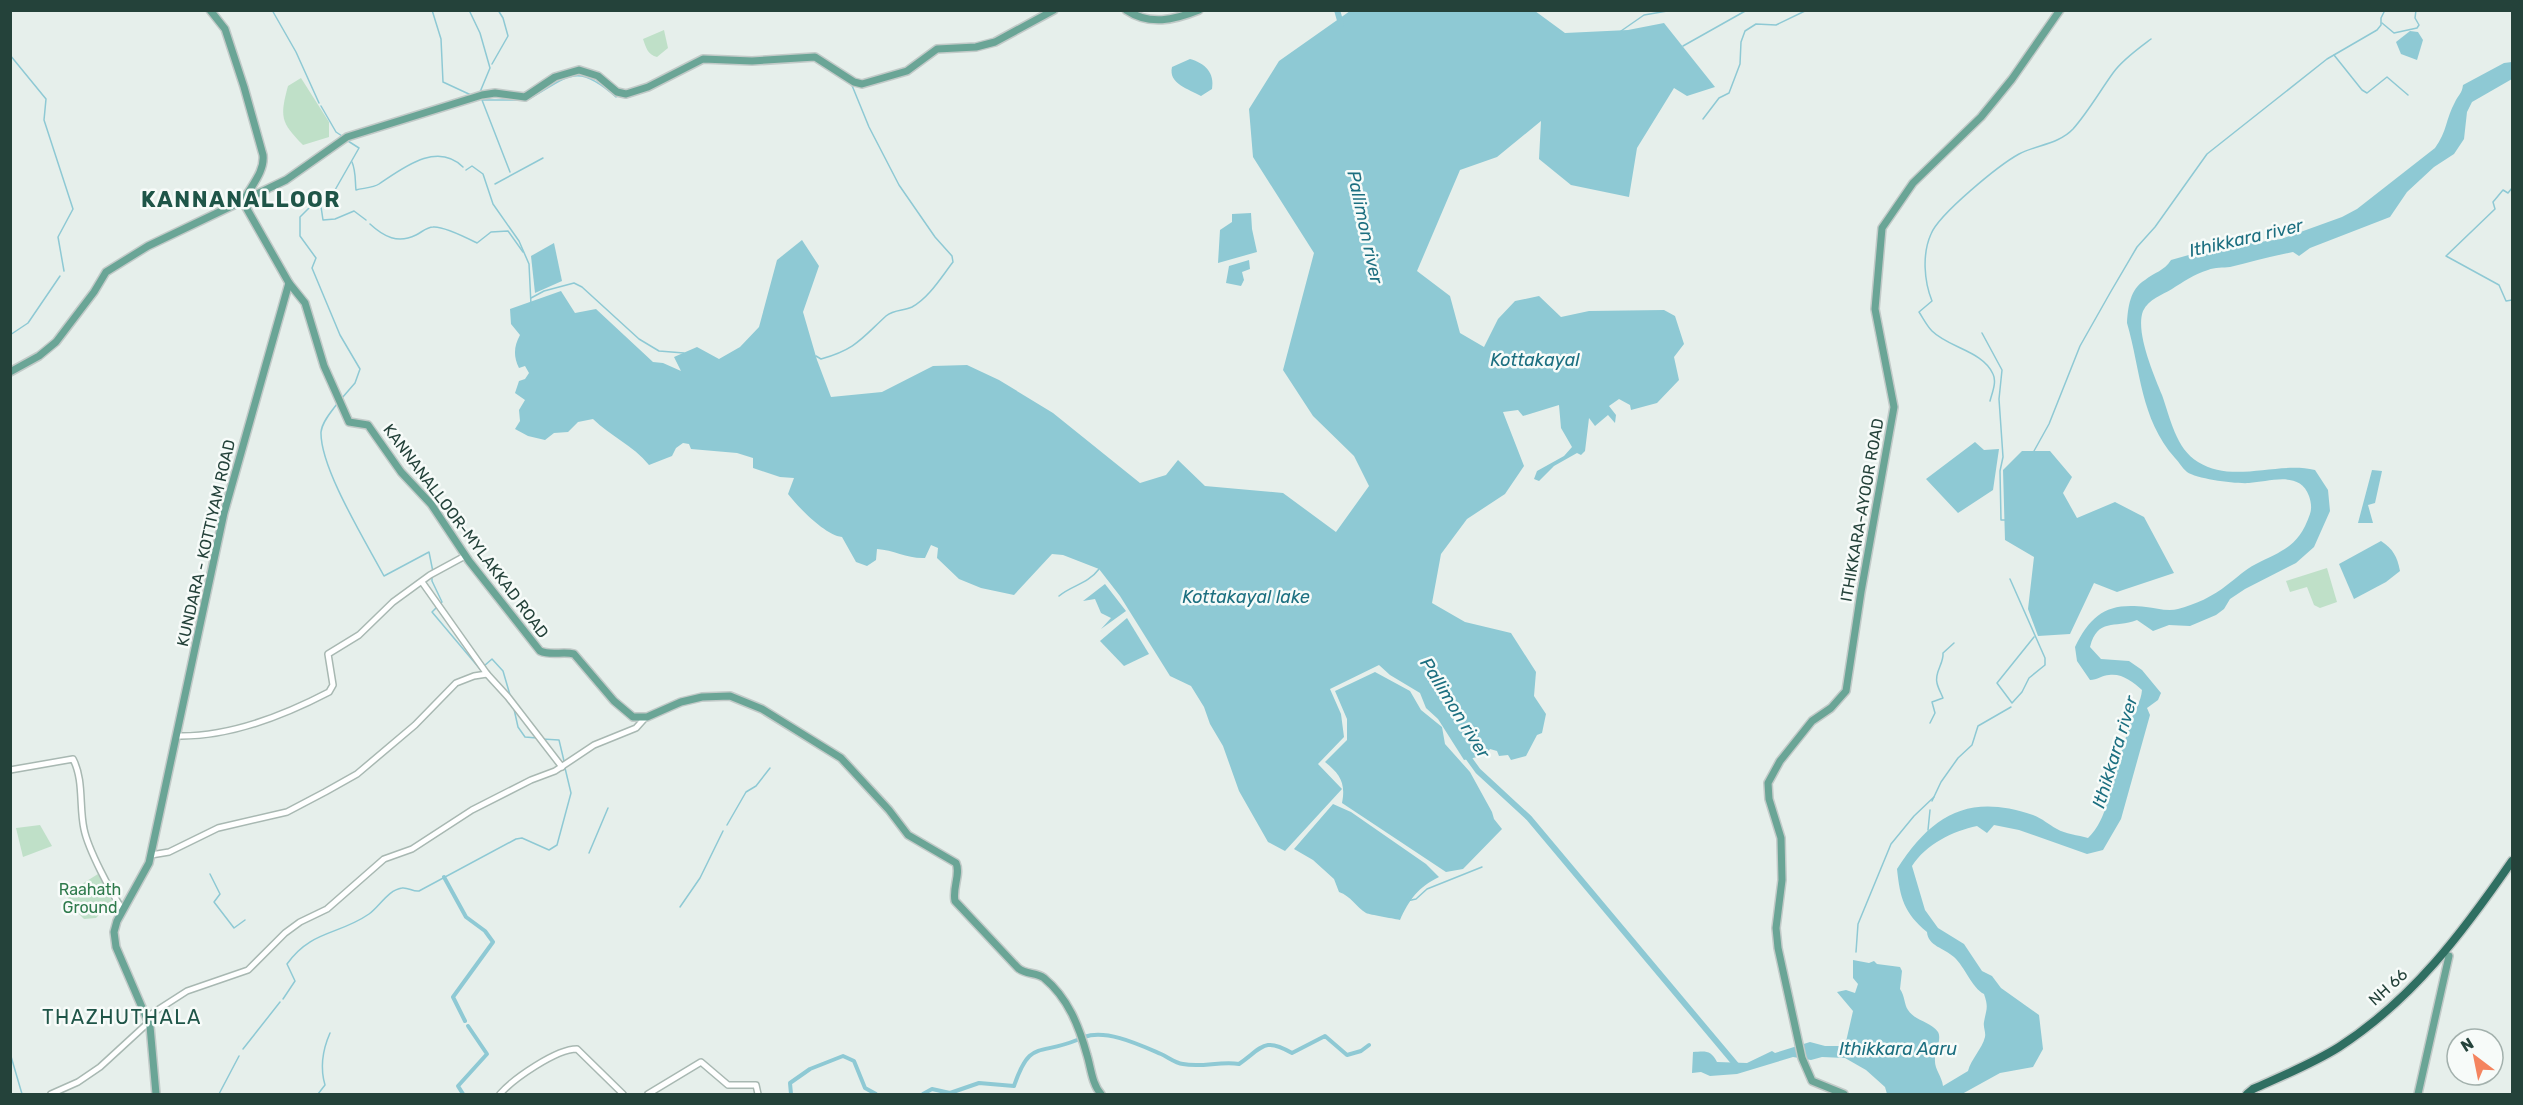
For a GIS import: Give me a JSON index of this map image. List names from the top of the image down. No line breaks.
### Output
{"streets":{"highway":["NH 66"],"main road":["ITHIKKARA-AYOOR ROAD","KANNANALLOOR-MYLAKKAD ROAD","KUNDARA - KOTTIYAM ROAD"]},"crossings":[["KANNANALLOOR-MYLAKKAD ROAD","KUNDARA - KOTTIYAM ROAD"]],"districts":["KANNANALLOOR","THAZHUTHALA"],"water":["Pallimon river","Ithikkara river","Kottakayal","Kottakayal lake","Ithikkara Aaru"],"parks":["Raahath Ground"],"north":"top left"}
